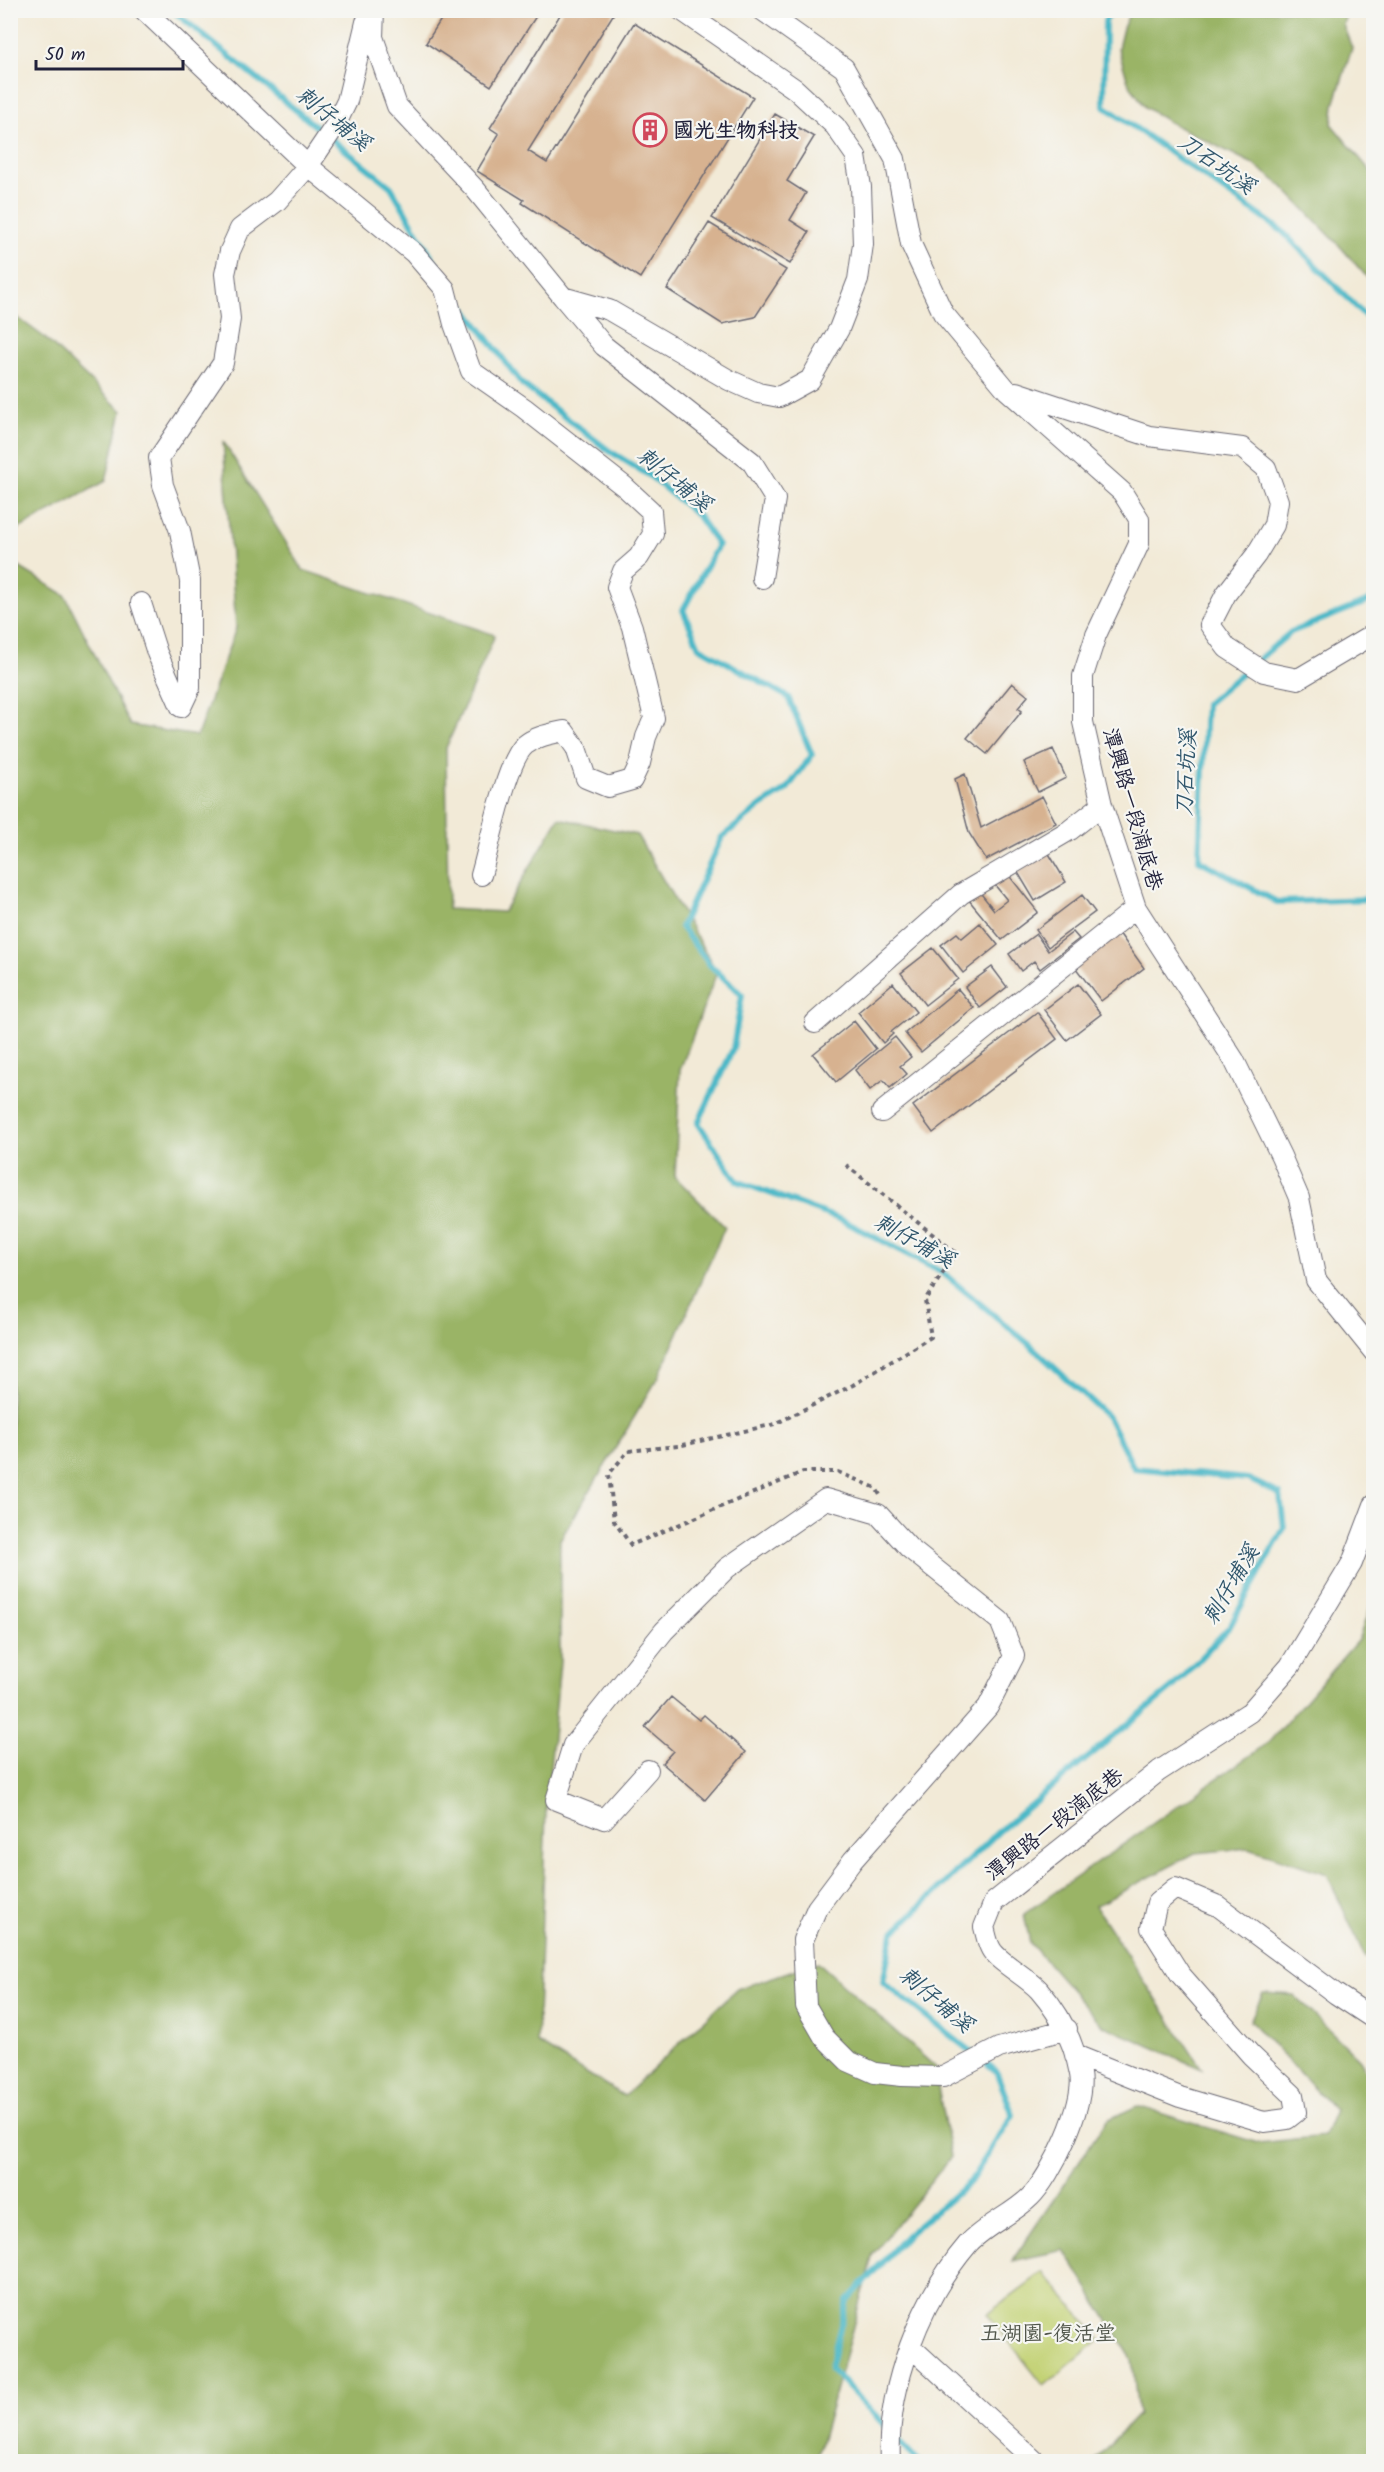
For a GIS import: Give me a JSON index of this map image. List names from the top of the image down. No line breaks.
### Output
{"streets":{"street":["潭興路一段湳底巷"]},"water":["刺仔埔溪","刀石坑溪"],"parks":["五湖園-復活堂"],"places":{"building":["國光生物科技"]},"scale_bar":"50 m"}
